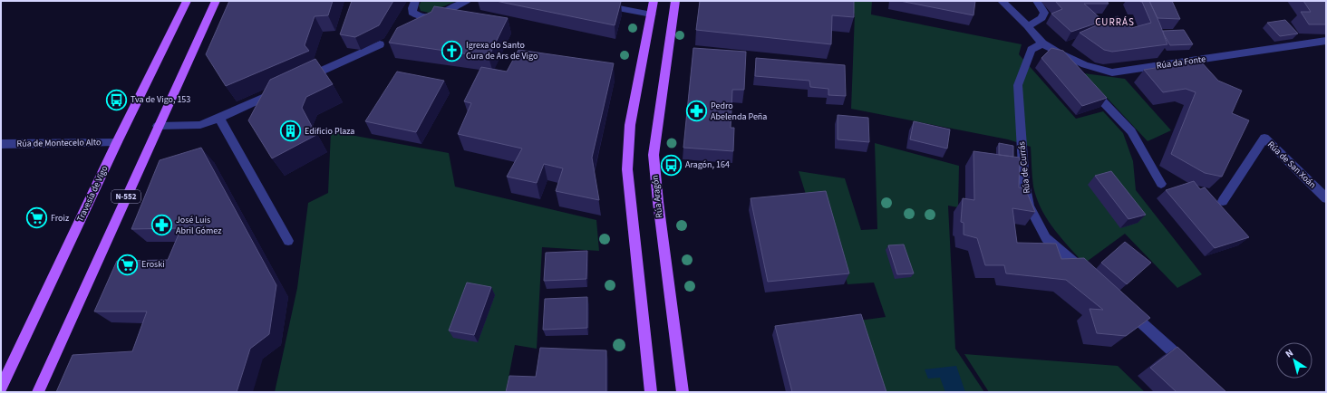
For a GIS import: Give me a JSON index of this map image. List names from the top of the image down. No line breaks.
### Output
{"streets":{"main road":["Travesía de Vigo","N-552","Rúa Aragón"],"street":["Rúa da Fonte","Rúa de Montecelo Alto","Rúa de San Xoán","Rúa de Currás"]},"crossings":[["Rúa da Fonte","Rúa de Currás"],["Rúa de Montecelo Alto","Travesía de Vigo"]],"districts":["CURRÁS"],"places":{"church":["Igrexa do Santo Cura de Ars de Vigo"],"bus stop":["Tva de Vigo, 153","Aragón, 164"],"pharmacy":["Pedro Abelenda Peña","José Luis Abril Gómez"],"building":["Edificio Plaza"],"supermarket":["Froiz","Eroski"]},"north":"top left"}
